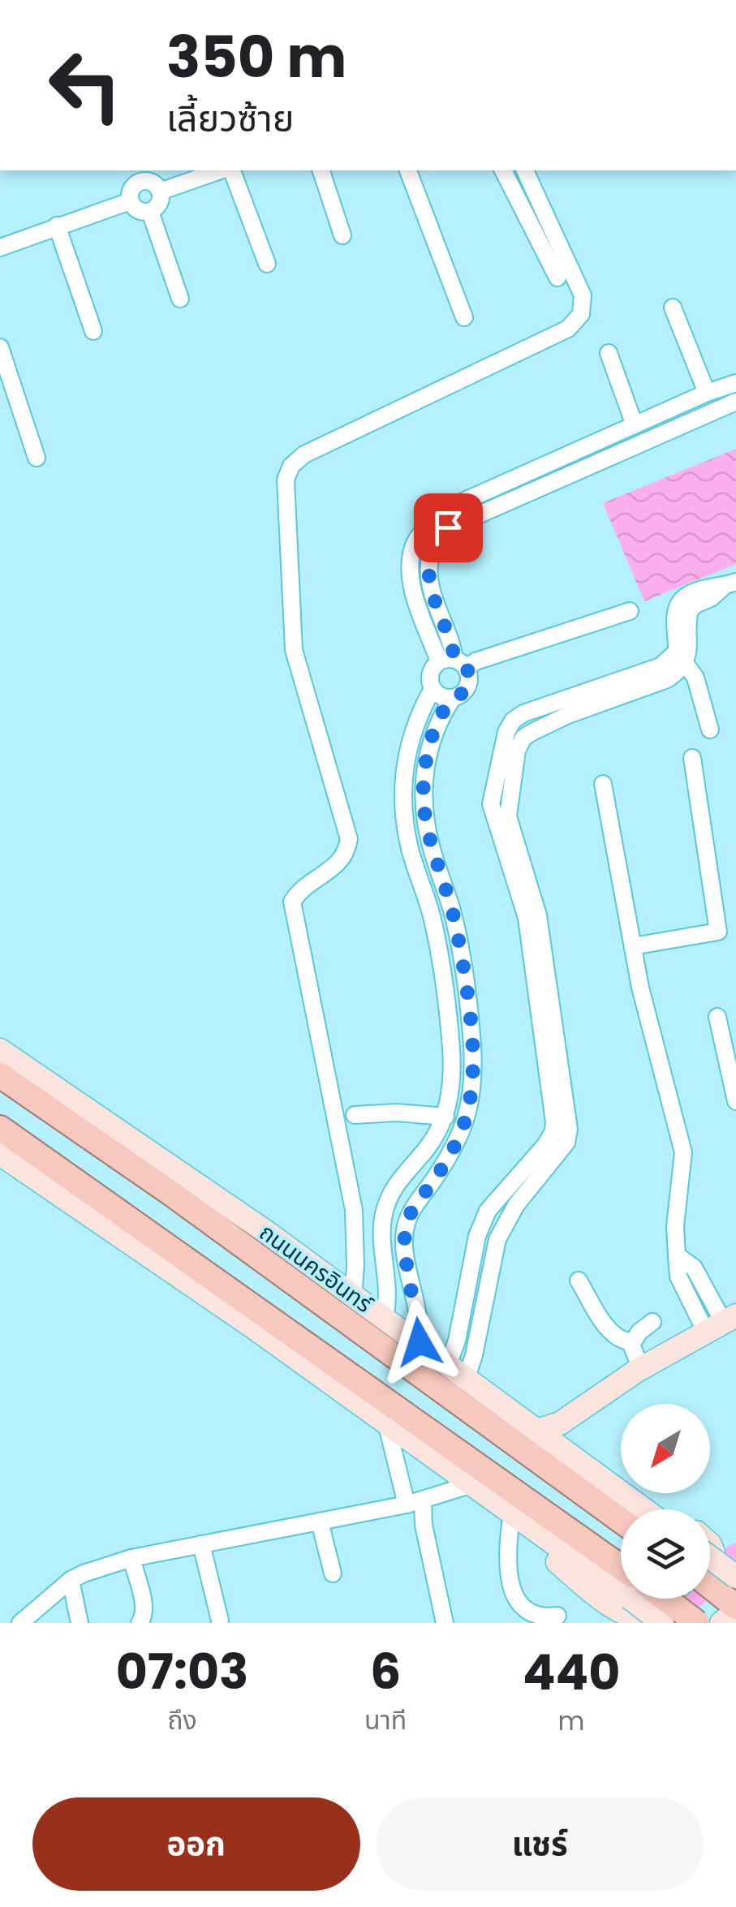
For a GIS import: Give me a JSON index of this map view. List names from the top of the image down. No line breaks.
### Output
{"streets":{"main road":["ถนนนครอินทร์"]},"north":"bottom left","page":{"turn":["350 m","เลี้ยวซ้าย"],"eta":["07:03","ถึง","6","นาที","440","m"],"buttons":["ออก","แชร์"]}}
